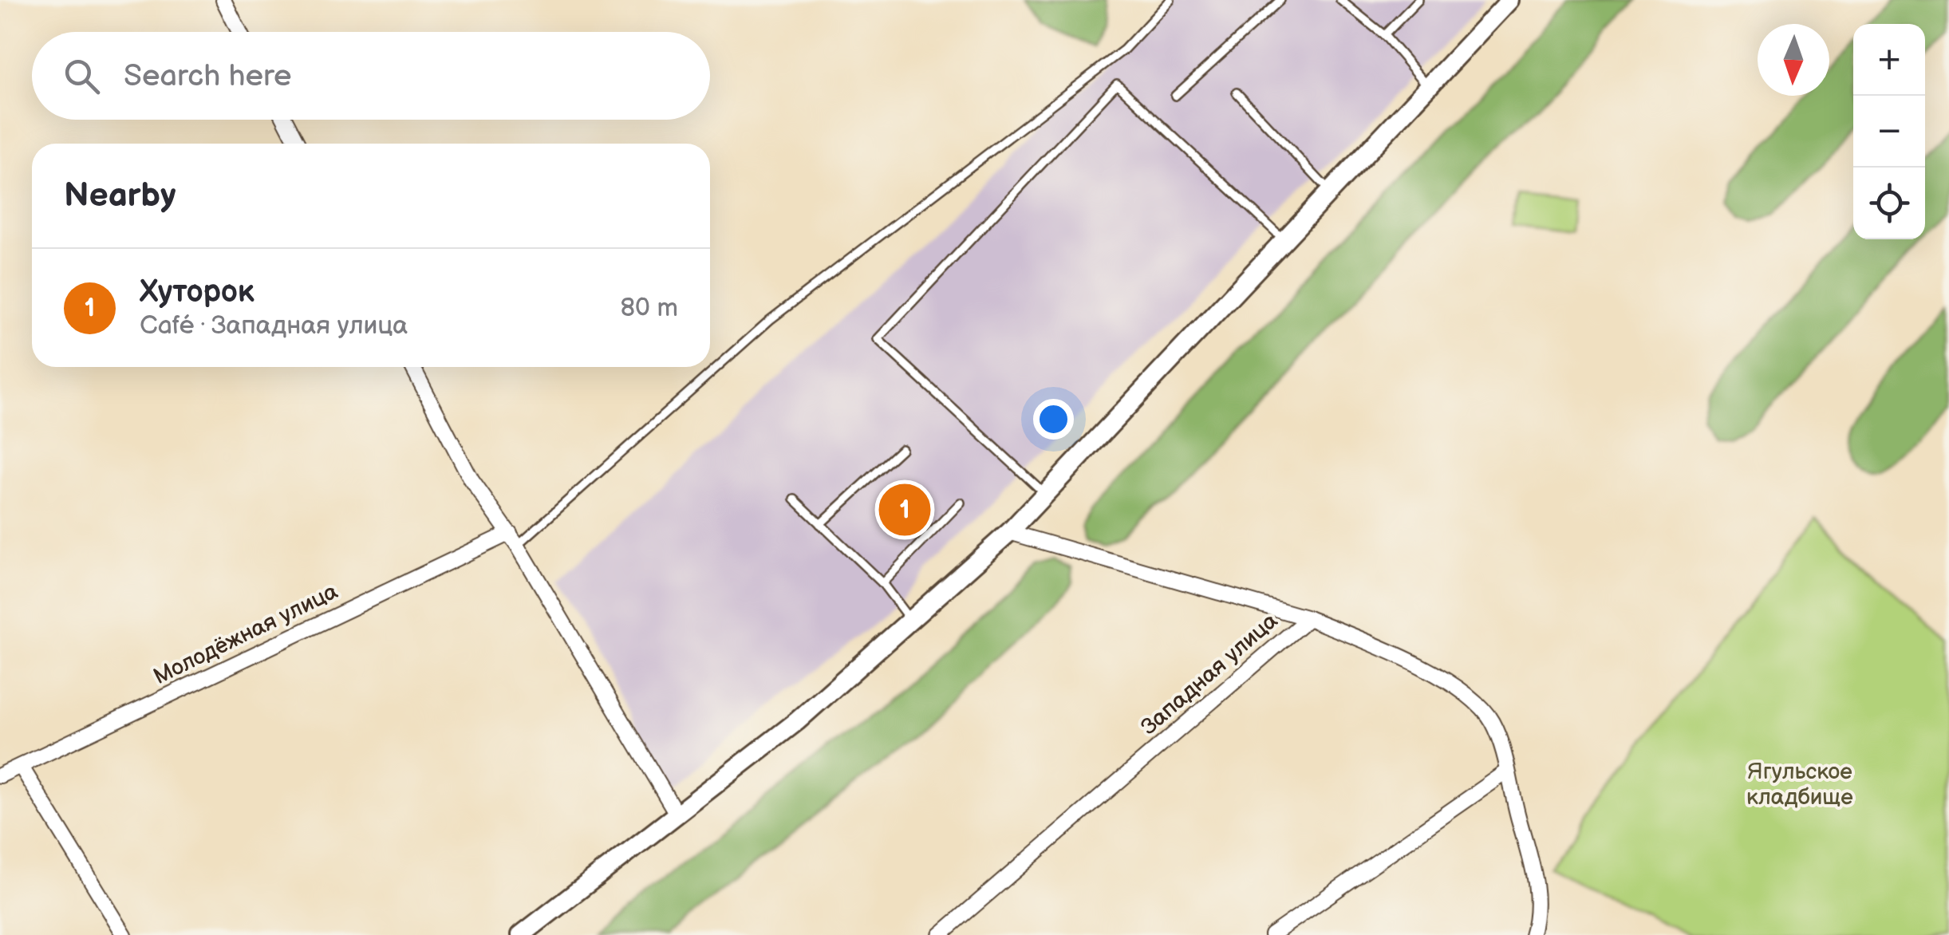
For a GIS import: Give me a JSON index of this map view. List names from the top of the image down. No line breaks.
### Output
{"streets":{"street":["Молодёжная улица","Западная улица"]},"parks":["Ягульское кладбище"],"north":"bottom","page":{"map_buttons":["+","−"],"search":"Search here","heading":"Nearby","list":[{"mark":"1","name":"Хуторок","note":"Café · Западная улица","value":"80 m"}],"pins":"1"}}
